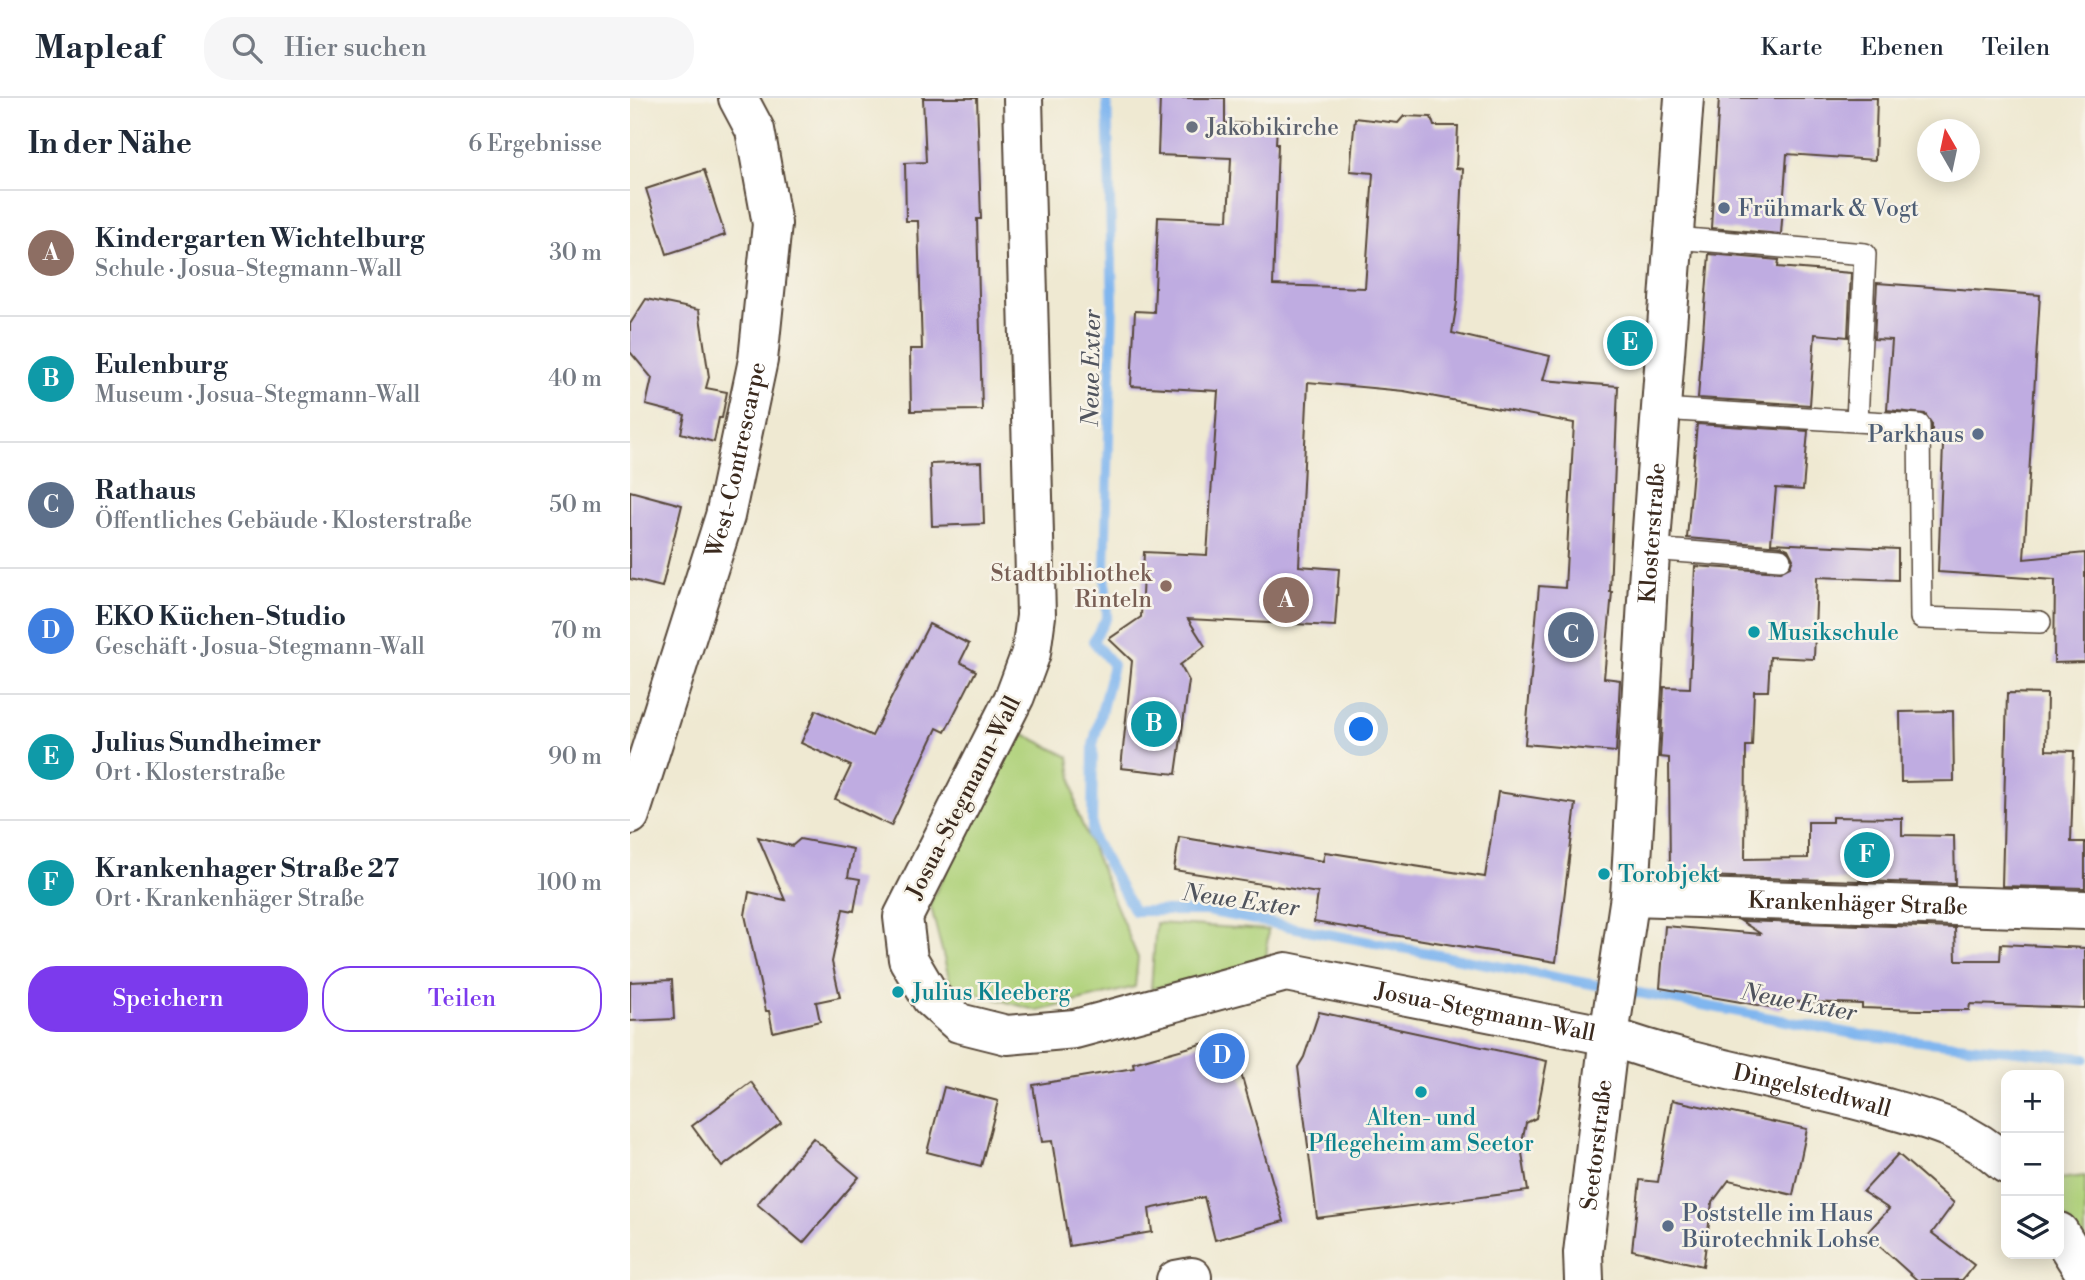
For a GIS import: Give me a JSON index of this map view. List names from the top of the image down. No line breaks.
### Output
{"streets":{"street":["West-Contrescarpe","Klosterstraße","Josua-Stegmann-Wall","Krankenhäger Straße","Dingelstedtwall","Seetorstraße"]},"crossings":[["Klosterstraße","Josua-Stegmann-Wall"],["Klosterstraße","Krankenhäger Straße"],["Klosterstraße","Dingelstedtwall"],["Klosterstraße","Seetorstraße"],["Josua-Stegmann-Wall","Dingelstedtwall"],["Josua-Stegmann-Wall","Seetorstraße"],["Dingelstedtwall","Seetorstraße"]],"water":["Neue Exter"],"places":["Jakobikirche","Frühmark & Vogt","Parkhaus","Stadtbibliothek Rinteln","Musikschule","Torobjekt","Julius Kleeberg","Alten- und Pflegeheim am Seetor","Poststelle im Haus Bürotechnik Lohse"],"north":"top","page":{"header":"Mapleaf","search":"Hier suchen","nav":["Karte","Ebenen","Teilen"],"heading":["In der Nähe","6 Ergebnisse"],"list":[{"mark":"A","name":"Kindergarten Wichtelburg","note":"Schule · Josua-Stegmann-Wall","value":"30 m"},{"mark":"B","name":"Eulenburg","note":"Museum · Josua-Stegmann-Wall","value":"40 m"},{"mark":"C","name":"Rathaus","note":"Öffentliches Gebäude · Klosterstraße","value":"50 m"},{"mark":"D","name":"EKO Küchen-Studio","note":"Geschäft · Josua-Stegmann-Wall","value":"70 m"},{"mark":"E","name":"Julius Sundheimer","note":"Ort · Klosterstraße","value":"90 m"},{"mark":"F","name":"Krankenhager Straße 27","note":"Ort · Krankenhäger Straße","value":"100 m"}],"pins":["E","A","C","B","F","D"],"buttons":["Speichern","Teilen"],"map_buttons":["+","−"]}}
